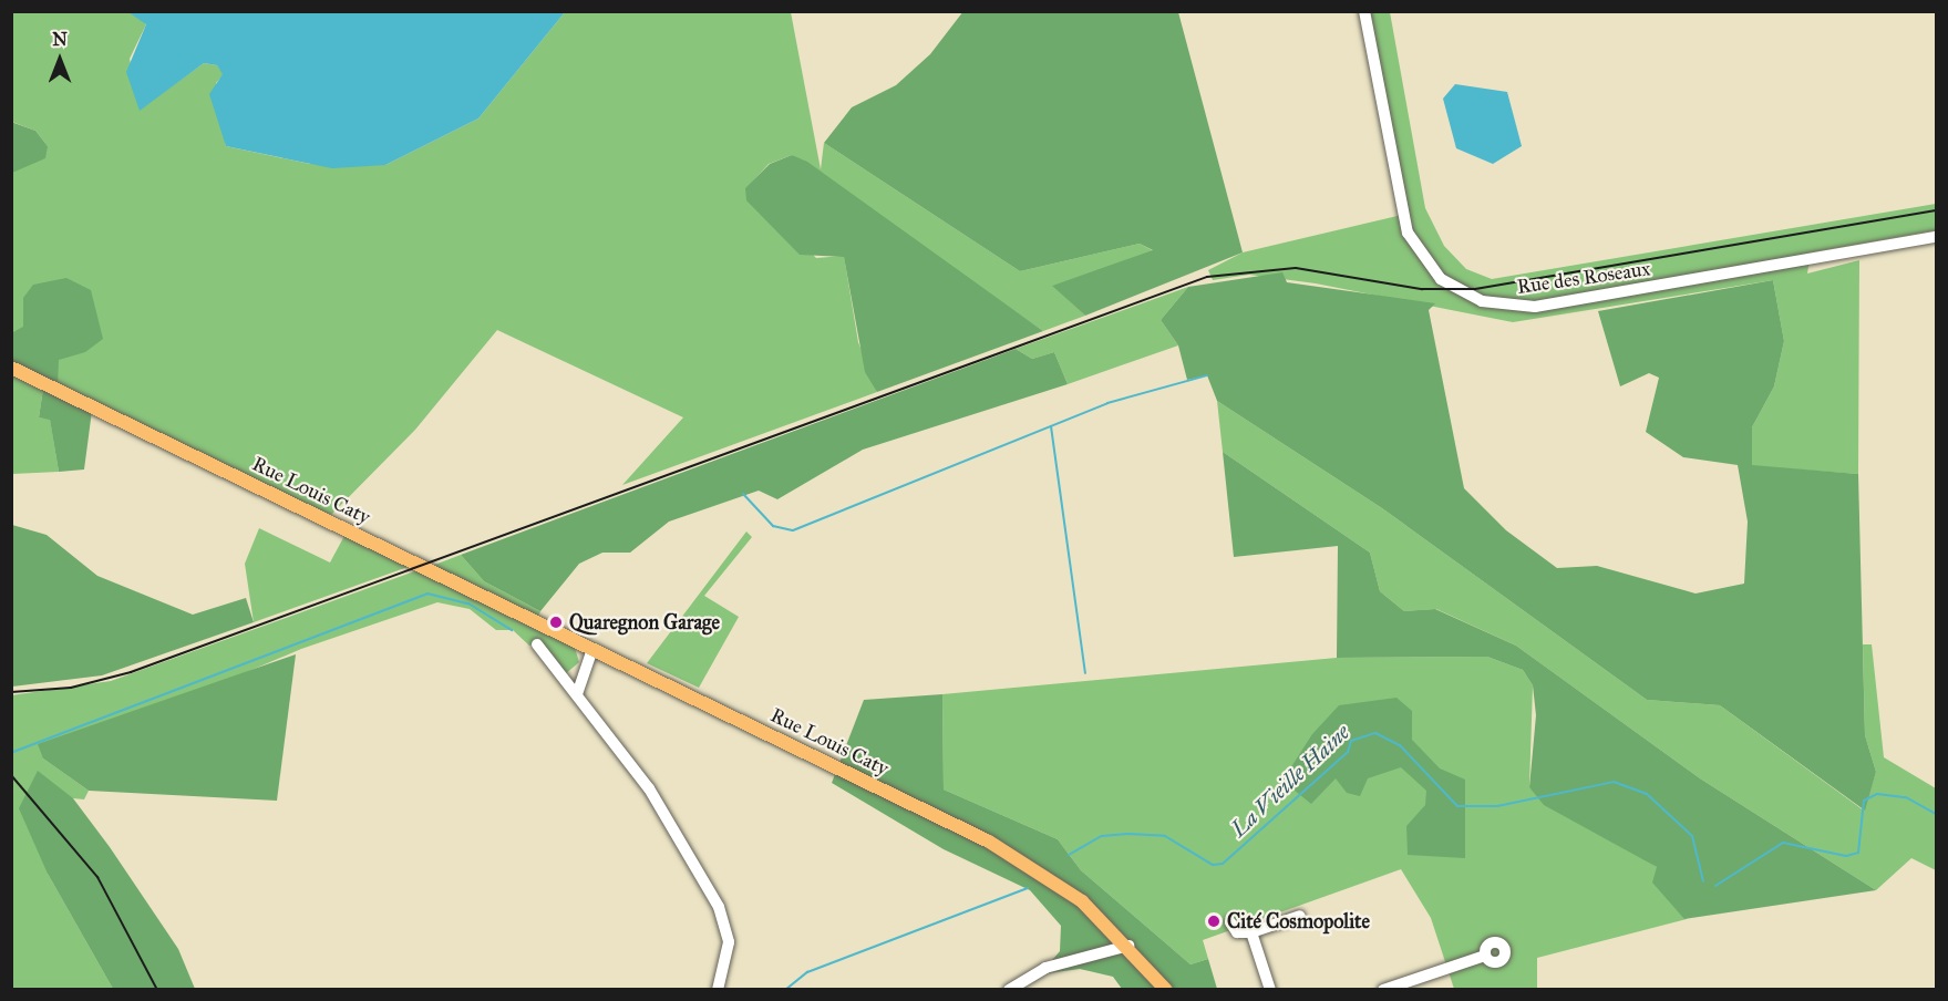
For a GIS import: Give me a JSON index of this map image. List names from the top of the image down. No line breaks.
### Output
{"streets":{"main road":["Rue Louis Caty"],"street":["Rue des Roseaux"]},"water":["La Vieille Haine"],"places":["Quaregnon Garage","Cité Cosmopolite"],"north":"top"}
